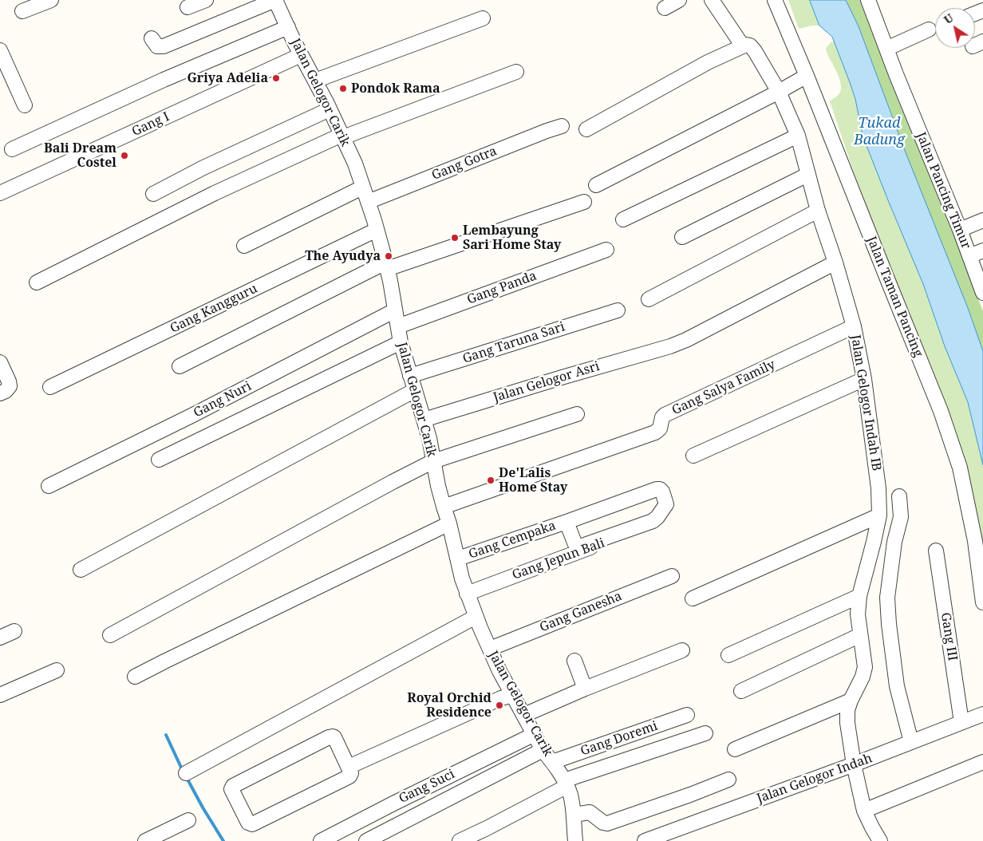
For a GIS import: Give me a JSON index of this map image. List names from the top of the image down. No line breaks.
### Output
{"streets":{"street":["Jalan Gelogor Carik","Gang I","Gang Gotra","Jalan Pancing Timur","Gang Panda","Jalan Taman Pancing","Gang Kangguru","Gang Taruna Sari","Jalan Gelogor Asri","Gang Salya Family","Gang Nuri","Jalan Gelogor Indah IB","Gang Cempaka","Gang Jepun Bali","Gang Ganesha","Gang III","Gang Doremi","Jalan Gelogor Indah","Gang Suci"]},"crossings":[["Jalan Gelogor Carik","Gang I"],["Jalan Gelogor Carik","Gang Gotra"],["Jalan Gelogor Carik","Gang Panda"],["Jalan Gelogor Carik","Gang Kangguru"],["Jalan Gelogor Carik","Gang Taruna Sari"],["Jalan Gelogor Carik","Jalan Gelogor Asri"],["Jalan Gelogor Carik","Gang Salya Family"],["Jalan Gelogor Carik","Gang Nuri"],["Jalan Gelogor Carik","Gang Cempaka"],["Jalan Gelogor Carik","Gang Jepun Bali"],["Jalan Gelogor Carik","Gang Ganesha"],["Jalan Gelogor Carik","Gang Doremi"],["Jalan Gelogor Carik","Gang Suci"],["Jalan Gelogor Asri","Jalan Gelogor Indah IB"],["Gang Salya Family","Jalan Gelogor Indah IB"],["Jalan Gelogor Indah IB","Jalan Gelogor Indah"],["Gang III","Jalan Gelogor Indah"]],"water":["Tukad Badung"],"places":["Griya Adelia","Pondok Rama","Bali Dream Costel","Lembayung Sari Home Stay","The Ayudya","De'Lalis Home Stay","Royal Orchid Residence"],"north":"top left"}
